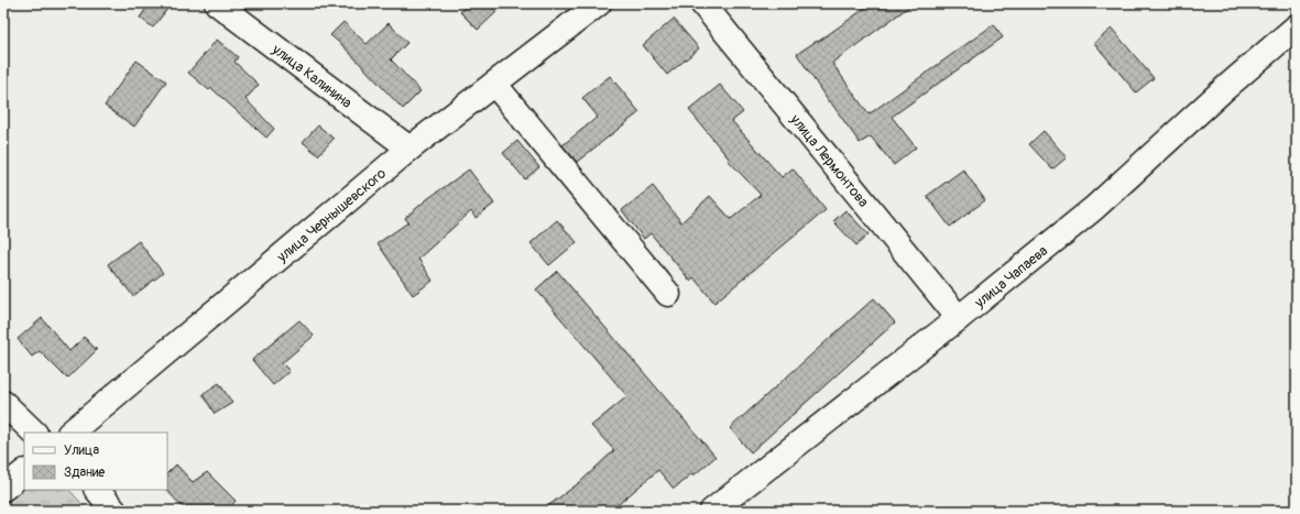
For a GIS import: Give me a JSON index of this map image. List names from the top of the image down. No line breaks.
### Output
{"streets":{"street":["улица Калинина","улица Лермонтова","улица Чернышевского","улица Чапаева"]},"crossings":[["улица Калинина","улица Чернышевского"],["улица Лермонтова","улица Чапаева"]],"legend":["Улица","Здание"]}
